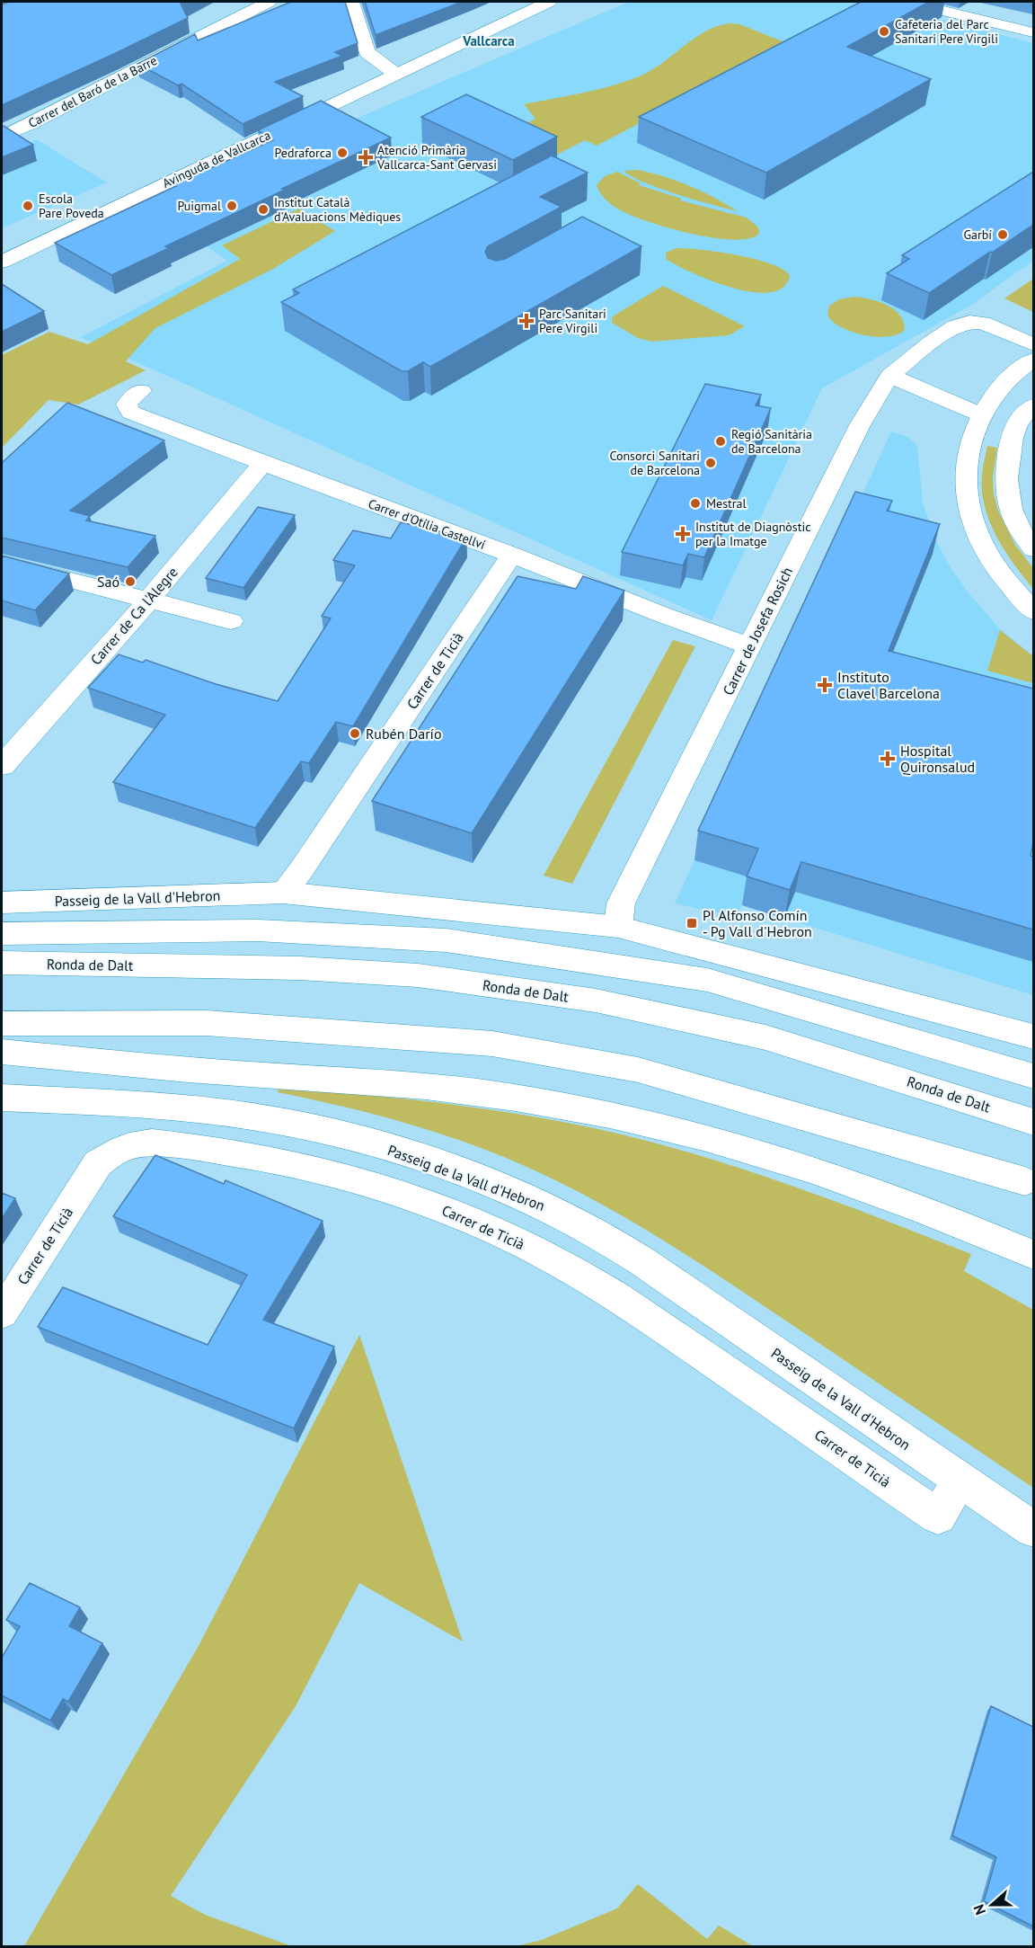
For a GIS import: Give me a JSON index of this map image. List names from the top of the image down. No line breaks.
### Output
{"streets":{"main road":["Carrer del Baró de la Barre","Avinguda de Vallcarca","Carrer d'Otília Castellví","Carrer de Ca l'Alegre","Carrer de Josefa Rosich","Carrer de Ticià","Passeig de la Vall d'Hebron","Ronda de Dalt"]},"crossings":[["Carrer d'Otília Castellví","Carrer de Ca l'Alegre"],["Carrer d'Otília Castellví","Carrer de Josefa Rosich"],["Carrer d'Otília Castellví","Carrer de Ticià"],["Carrer de Josefa Rosich","Passeig de la Vall d'Hebron"],["Carrer de Ticià","Passeig de la Vall d'Hebron"]],"districts":["Vallcarca"],"places":{"other":["Cafeteria del Parc Sanitari Pere Virgili","Pedraforca","Escola Pare Poveda","Puigmal","Institut Català d'Avaluacions Mèdiques","Garbí","Regió Sanitària de Barcelona","Consorci Sanitari de Barcelona","Mestral","Saó","Rubén Darío"],"health":["Atenció Primària Vallcarca-Sant Gervasi","Parc Sanitari Pere Virgili","Institut de Diagnòstic per la Imatge","Instituto Clavel Barcelona","Hospital Quironsalud"],"transit":["Pl Alfonso Comín - Pg Vall d'Hebron"]},"north":"left"}
